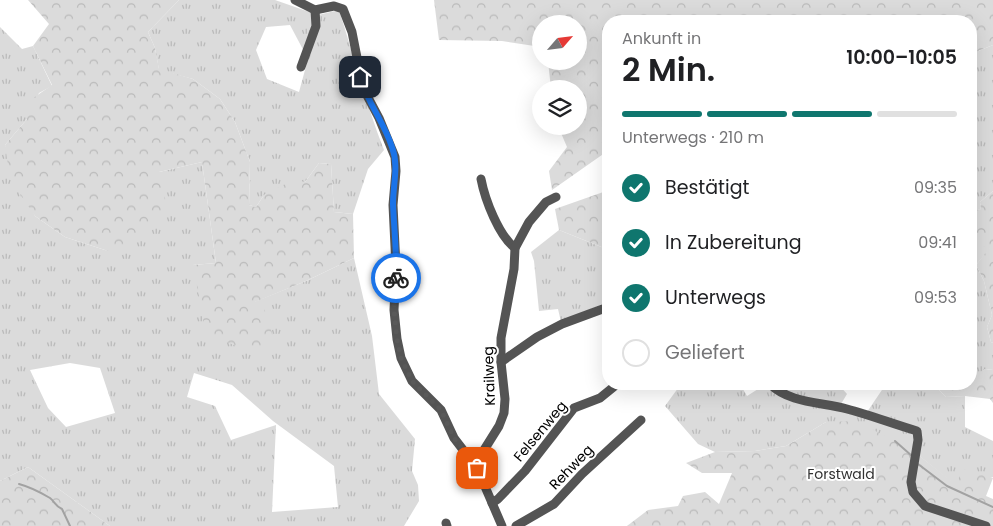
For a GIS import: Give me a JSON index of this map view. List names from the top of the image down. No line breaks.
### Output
{"streets":{"street":["Krailweg","Felsenweg","Rehweg"]},"parks":["Forstwald"],"north":"top right","page":{"heading":["2 Min.","Ankunft in","10:00–10:05"],"bar":"Unterwegs · 210 m","list":[["Bestätigt","09:35"],["In Zubereitung","09:41"],["Unterwegs","09:53"],"Geliefert"]}}
